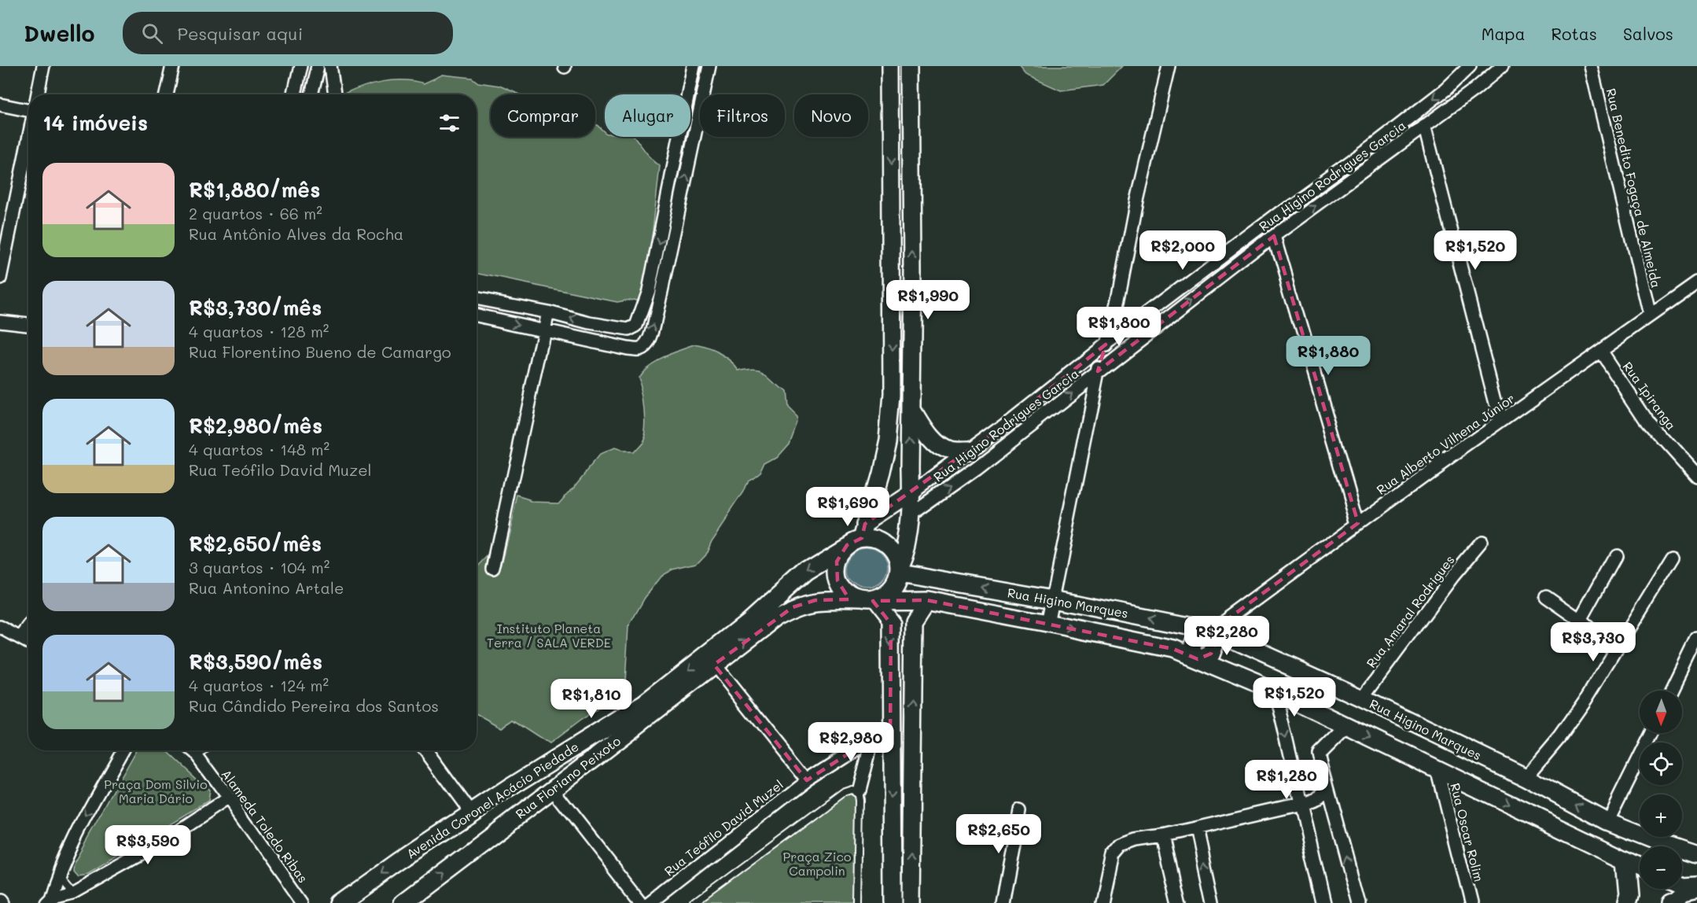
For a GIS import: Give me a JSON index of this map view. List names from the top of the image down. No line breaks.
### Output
{"streets":{"main road":["Rua Higino Marques","Rua Floriano Peixoto","Avenida Coronel Acácio Piedade"],"street":["Rua Higino Rodrigues Garcia","Rua Benedito Fogaça de Almeida","Rua Ipiranga","Rua Alberto Vilhena Júnior","Rua Amaral Rodrigues","Alameda Toledo Ribas","Rua Teófilo David Muzel","Rua Oscar Rolim"]},"crossings":[["Rua Higino Rodrigues Garcia","Avenida Coronel Acácio Piedade"],["Rua Benedito Fogaça de Almeida","Rua Alberto Vilhena Júnior"],["Rua Ipiranga","Rua Alberto Vilhena Júnior"],["Rua Alberto Vilhena Júnior","Rua Higino Marques"],["Rua Higino Marques","Rua Amaral Rodrigues"],["Rua Higino Marques","Rua Floriano Peixoto"],["Rua Higino Marques","Avenida Coronel Acácio Piedade"],["Rua Higino Marques","Rua Oscar Rolim"],["Rua Floriano Peixoto","Avenida Coronel Acácio Piedade"]],"one_way":["Rua Floriano Peixoto","Avenida Coronel Acácio Piedade"],"parks":["Instituto Planeta Terra / SALA VERDE","Praça Dom Silvio Maria Dário","Praça Zico Campolin"],"north":"bottom","page":{"header":"Dwello","search":"Pesquisar aqui","nav":["Mapa","Rotas","Salvos"],"chip":["Comprar","Alugar","Filtros","Novo"],"heading":"14 imóveis","list":[{"name":"R$1,880/mês","note":"2 quartos · 66 m² · Rua Antônio Alves da Rocha"},{"name":"R$3,730/mês","note":"4 quartos · 128 m² · Rua Florentino Bueno de Camargo"},{"name":"R$2,980/mês","note":"4 quartos · 148 m² · Rua Teófilo David Muzel"},{"name":"R$2,650/mês","note":"3 quartos · 104 m² · Rua Antonino Artale"},{"name":"R$3,590/mês","note":"4 quartos · 124 m² · Rua Cândido Pereira dos Santos"}],"price":["R$2,000","R$1,520","R$1,990","R$1,800","R$1,880","R$1,690","R$2,280","R$3,730","R$1,520","R$1,810","R$2,980","R$1,280","R$2,650","R$3,590"],"map_buttons":["+","−"]}}
